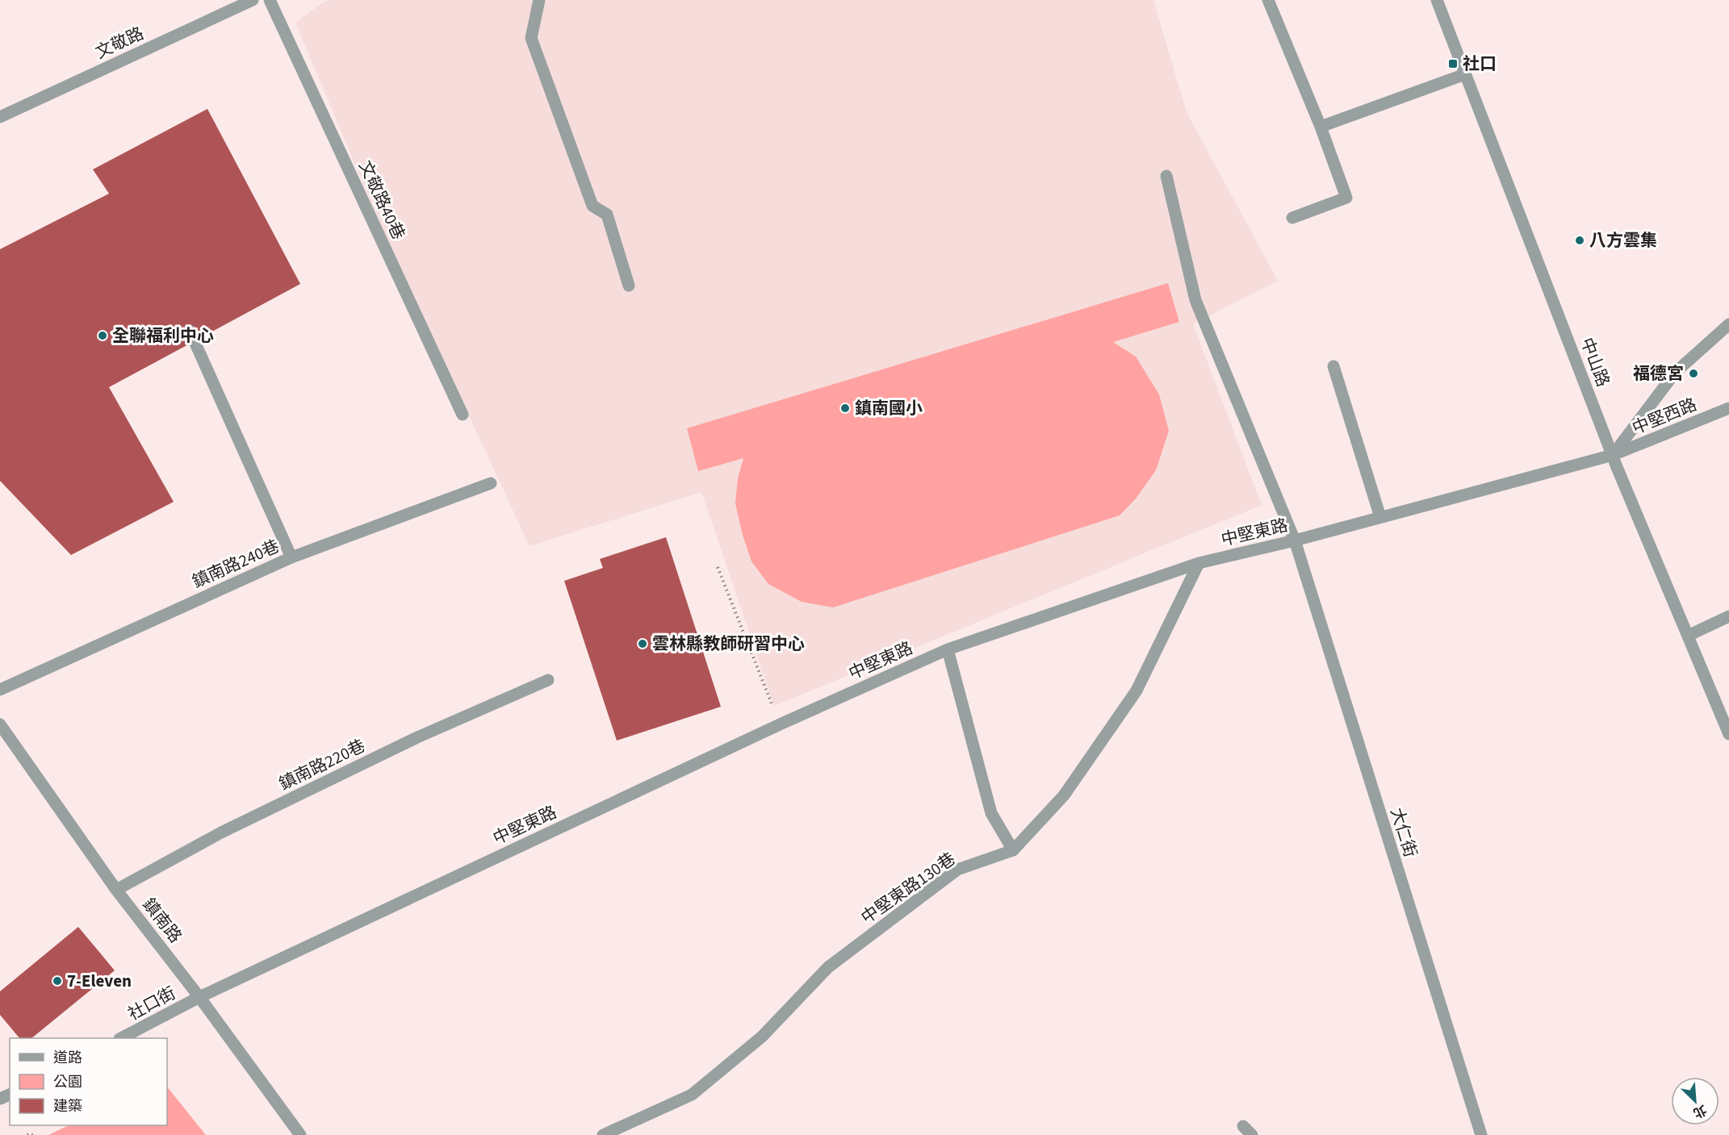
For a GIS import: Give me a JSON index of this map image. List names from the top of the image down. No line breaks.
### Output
{"streets":{"street":["文敬路","文敬路40巷","中山路","中堅西路","中堅東路","鎮南路240巷","鎮南路220巷","大仁街","中堅東路130巷","鎮南路","社口街"]},"crossings":[["中山路","中堅西路"],["中山路","中堅東路"],["中堅西路","中堅東路"],["中堅東路","大仁街"],["中堅東路","中堅東路130巷"],["中堅東路","鎮南路"],["中堅東路","社口街"],["鎮南路220巷","鎮南路"],["鎮南路","社口街"]],"places":{"transit":["社口"],"other":["八方雲集","全聯福利中心","福德宮","鎮南國小","雲林縣教師研習中心","7-Eleven"]},"legend":["道路","公園","建築"],"north":"bottom right"}
